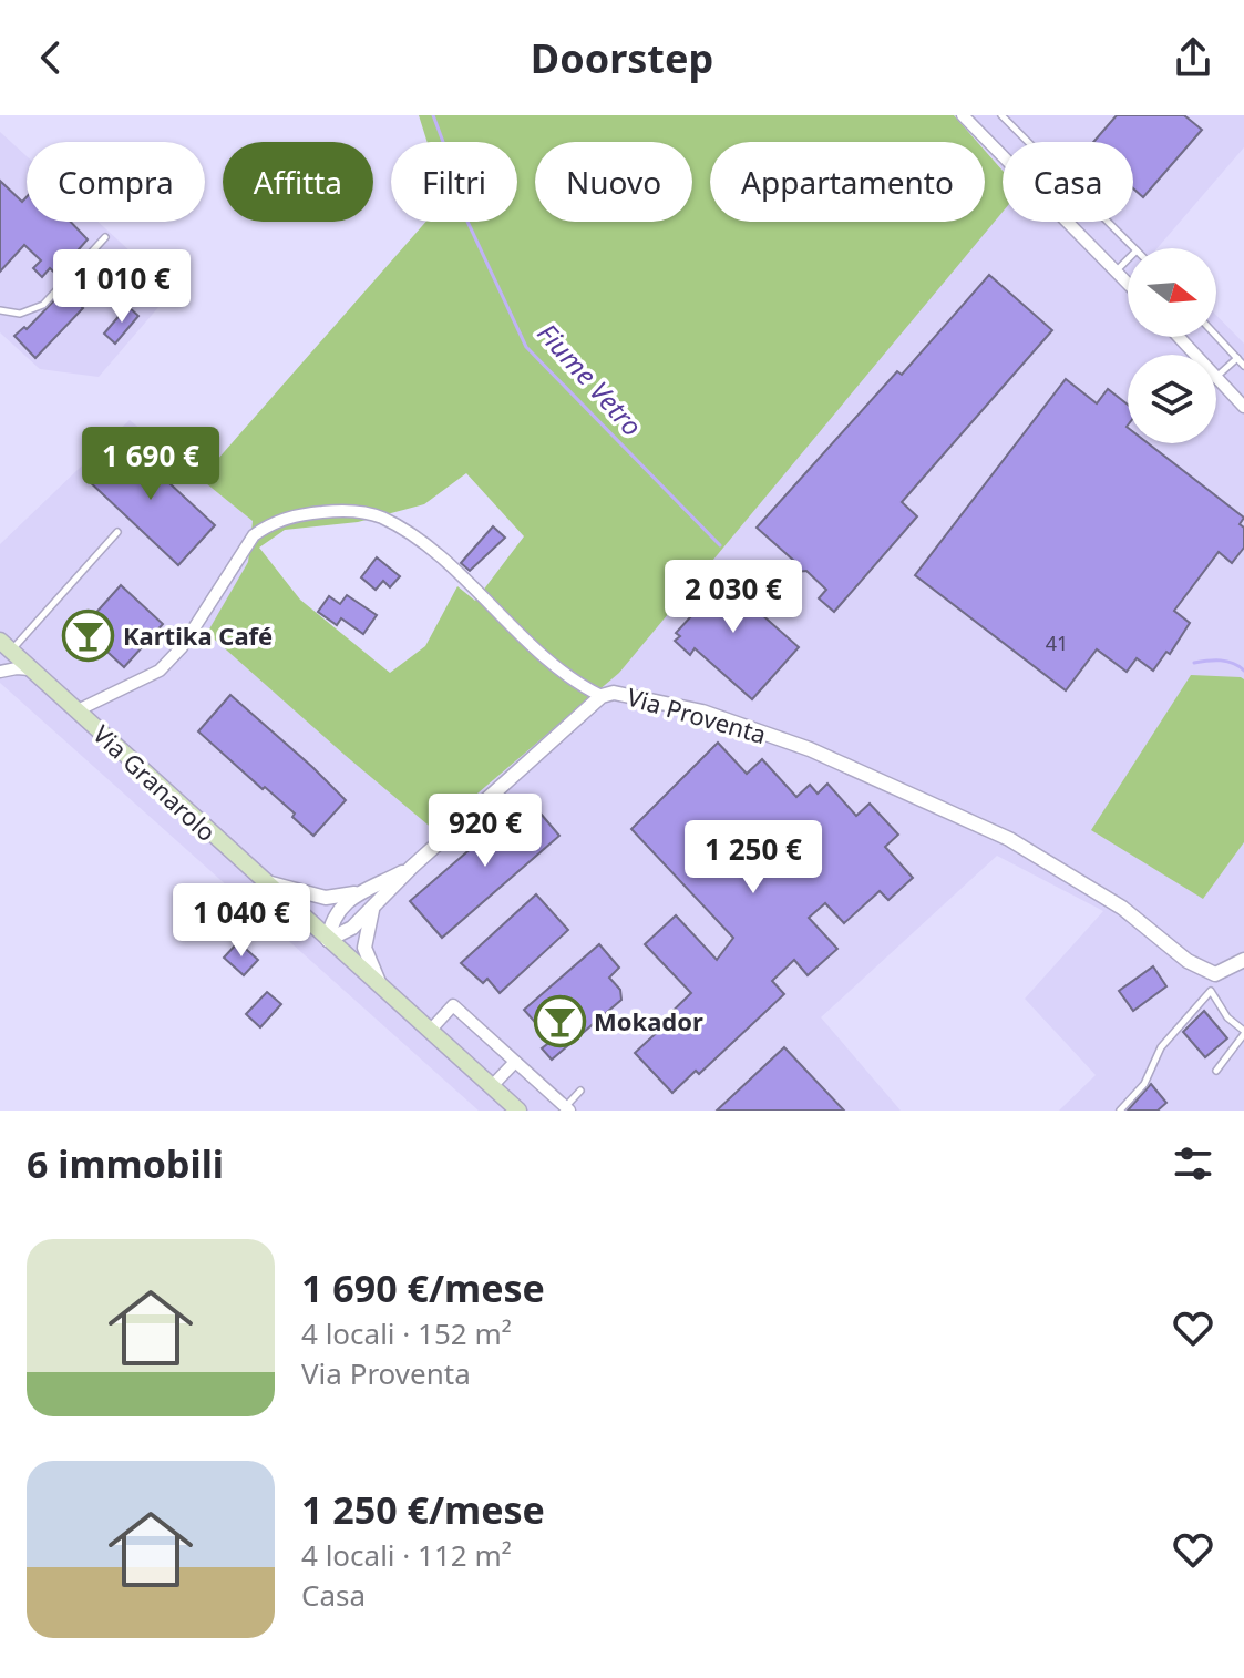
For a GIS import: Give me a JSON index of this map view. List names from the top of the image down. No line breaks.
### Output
{"streets":{"main road":["Via Granarolo"],"street":["Via Proventa"]},"crossings":[["Via Proventa","Via Granarolo"]],"water":["Fiume Vetro"],"places":{"bar":["Kartika Café","Mokador"]},"house_numbers":["41"],"north":"right","page":{"header":"Doorstep","chip":["Compra","Affitta","Filtri","Nuovo","Appartamento","Casa"],"price":["1 010 €","1 690 €","2 030 €","920 €","1 250 €","1 040 €"],"heading":"6 immobili","list":[{"name":"1 690 €/mese","note":"4 locali · 152 m² · Via Proventa"},{"name":"1 250 €/mese","note":"4 locali · 112 m² · Casa"}]}}
